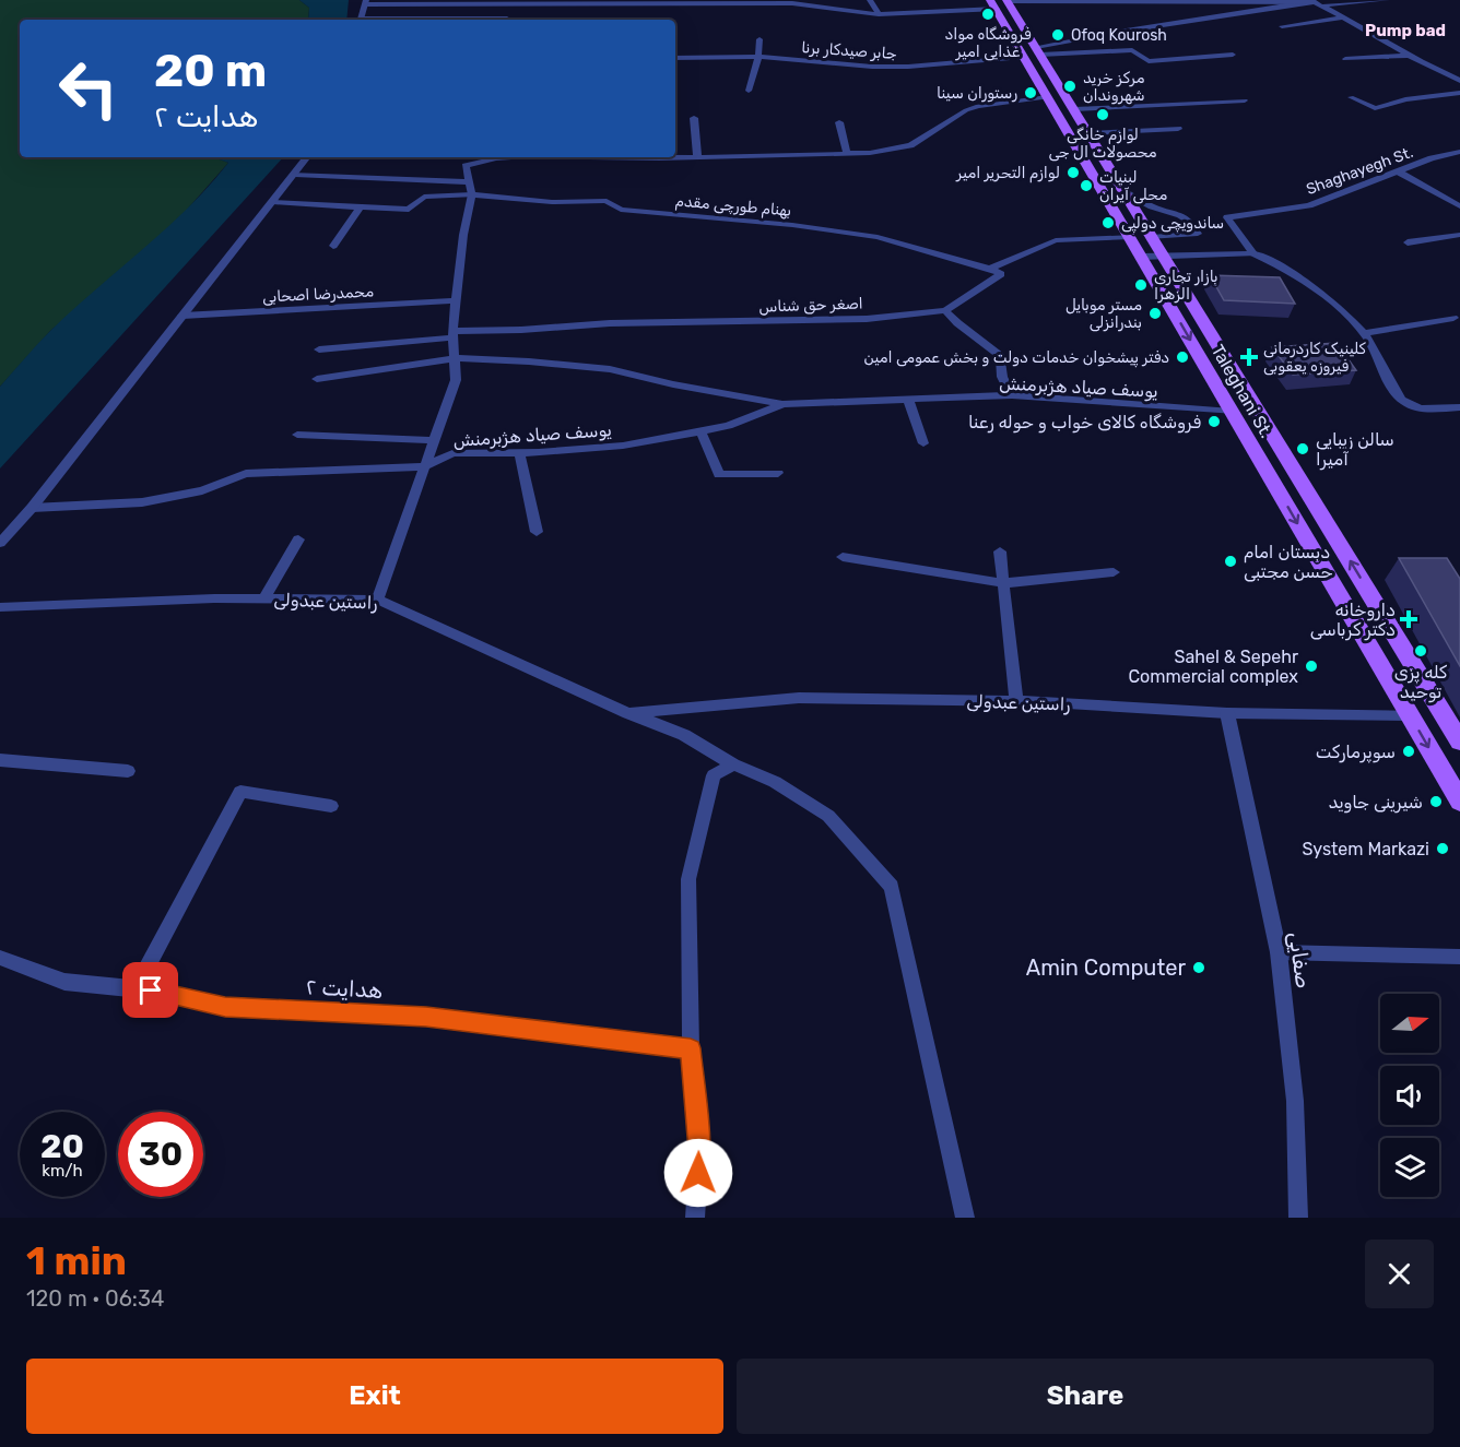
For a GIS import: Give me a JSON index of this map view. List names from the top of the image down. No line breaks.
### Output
{"streets":{"main road":["Taleghani St."],"street":["جابر صیدکار برنا","Shaghayegh St.","بهنام طورچی مقدم","محمدرضا اصحابی","اصغر حق شناس","یوسف صیاد هژبرمنش","راستین عبدولی","صفایی","هدایت ۲"]},"crossings":[["جابر صیدکار برنا","Taleghani St."],["بهنام طورچی مقدم","اصغر حق شناس"],["یوسف صیاد هژبرمنش","Taleghani St."],["Taleghani St.","راستین عبدولی"],["راستین عبدولی","صفایی"]],"districts":["Pump bad"],"places":{"other":["فروشگاه مواد غذایی امیر","Ofoq Kourosh","مرکز خرید شهروندان","رستوران سینا","لوازم خانگی محصولات ال جی","لوازم التحریر امیر","لبنیات محلی آیران","ساندویچی دولپی","بازار تجاری الزهرا","مستر موبایل بندرانزلی","دفتر پیشخوان خدمات دولت و بخش عمومی امین","فروشگاه کالای خواب و حوله رعنا","سالن زیبایی آمیرا","دبستان امام حسن مجتبی","کله پزی توحید","Sahel & Sepehr Commercial complex","سوپرمارکت","شیرینی جاوید","System Markazi","Amin Computer"],"health":["کلینیک کاردرمانی فیروزه یعقوبی","داروخانه دکتر کرباسی"]},"north":"right","page":{"turn":["20 m","هدایت ۲"],"speed":"20 km/h","limit":"30","heading":["1 min","120 m · 06:34"],"buttons":["Exit","Share"]}}
